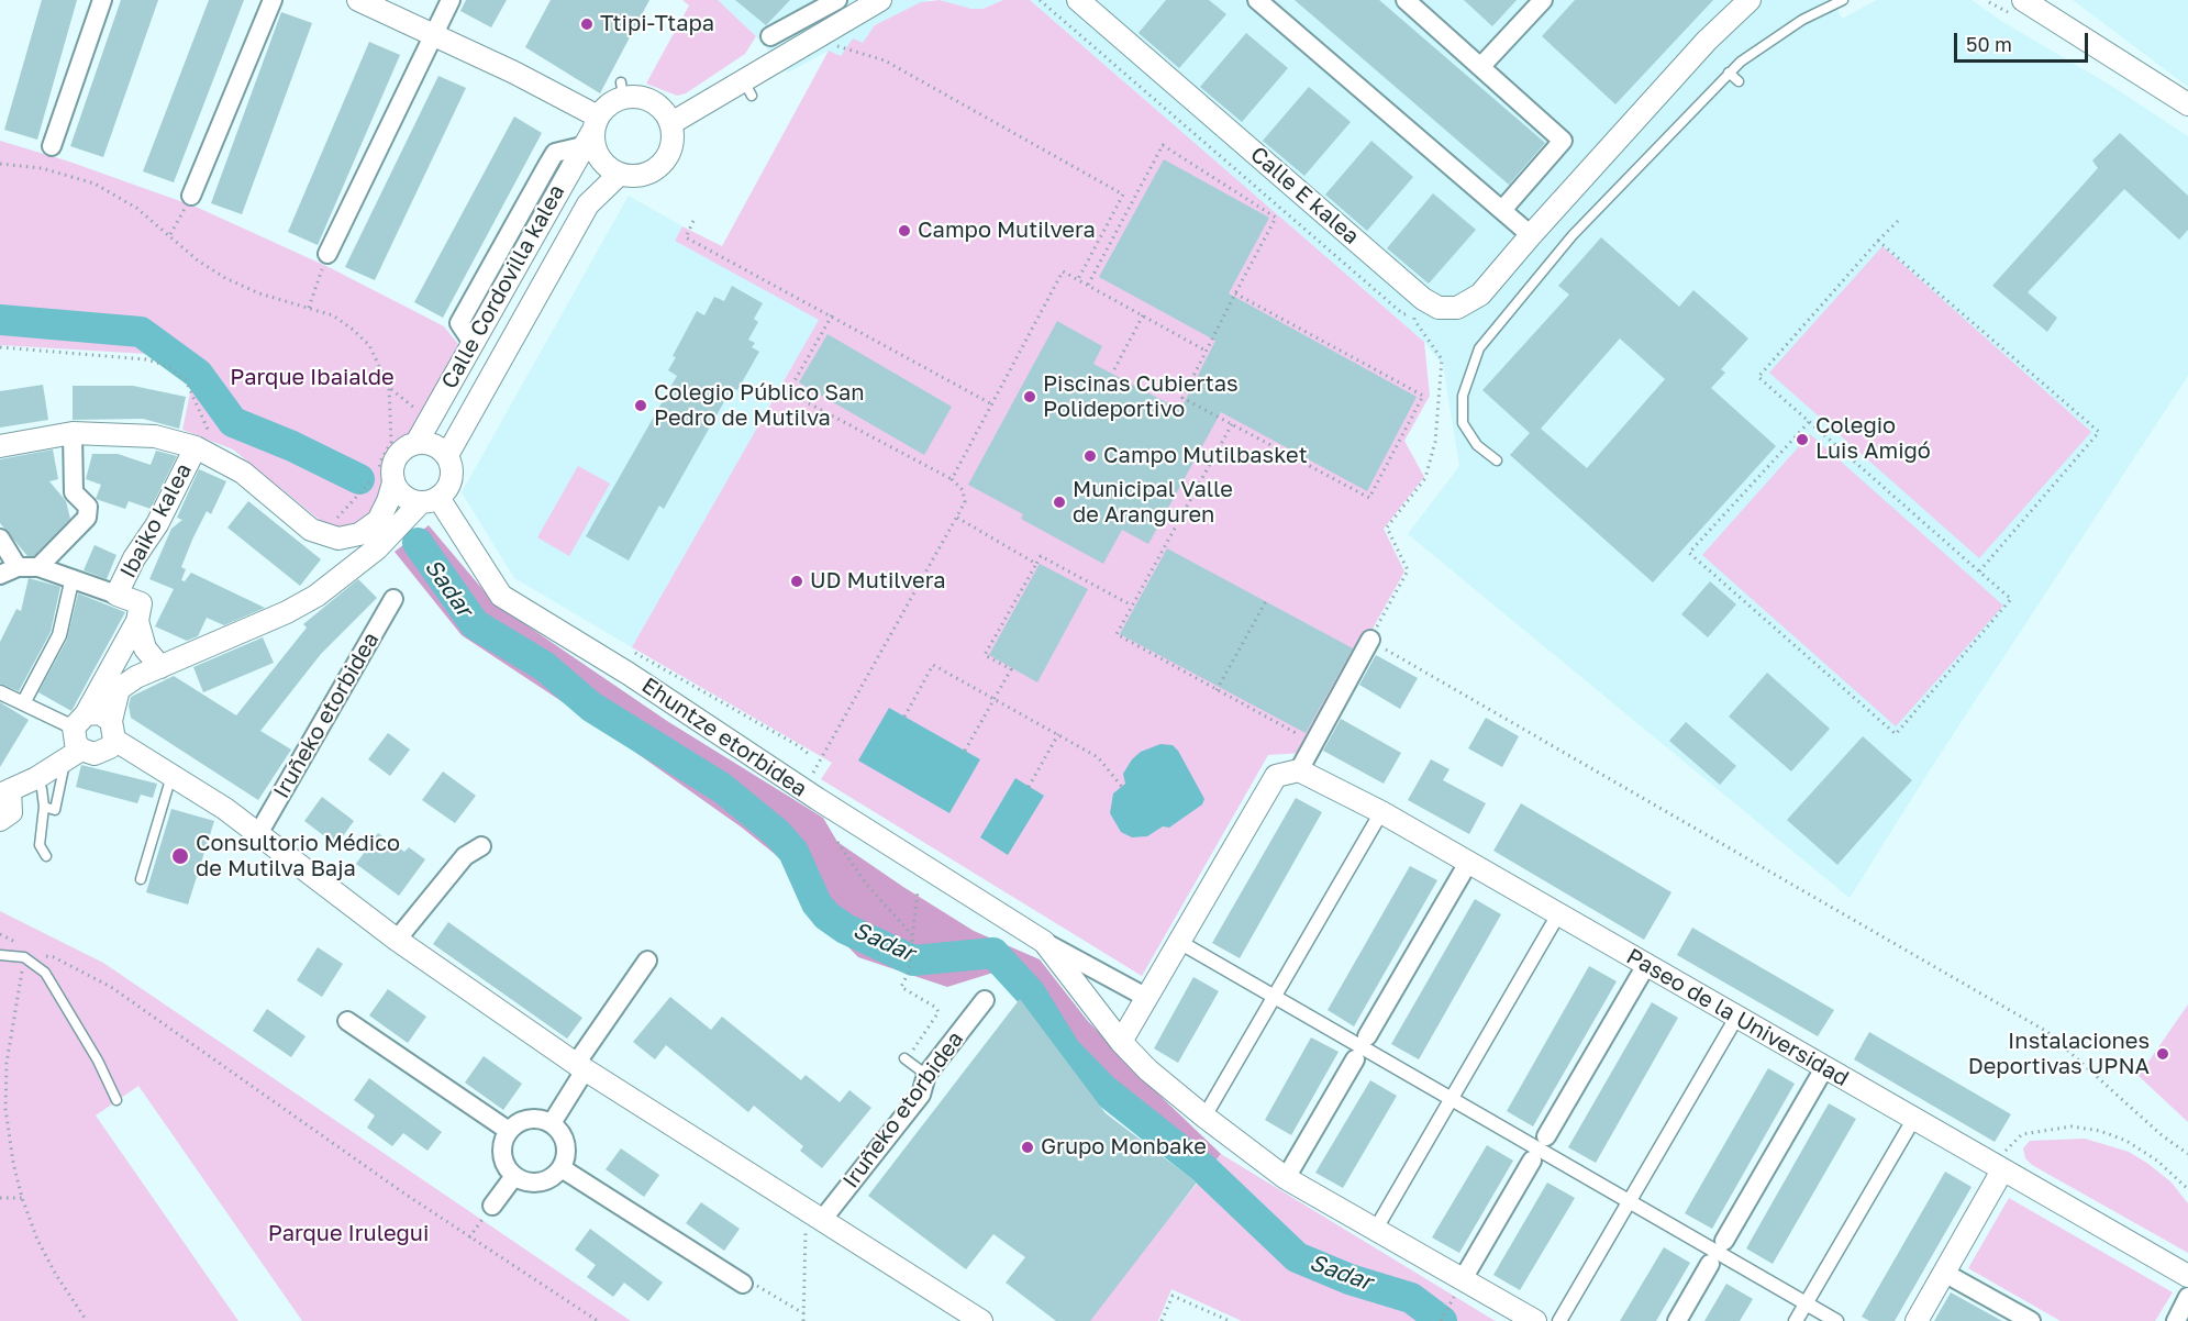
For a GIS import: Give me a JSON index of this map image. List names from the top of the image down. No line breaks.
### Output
{"streets":{"street":["Calle E kalea","Calle Cordovilla kalea","Ibaiko kalea","Iruñeko etorbidea","Ehuntze etorbidea","Paseo de la Universidad"]},"crossings":[["Calle Cordovilla kalea","Ehuntze etorbidea"]],"water":["Sadar"],"parks":["Parque Ibaialde","Parque Irulegui"],"places":["Ttipi-Ttapa","Campo Mutilvera","Piscinas Cubiertas Polideportivo","Colegio Público San Pedro de Mutilva","Colegio Luis Amigó","Campo Mutilbasket","Municipal Valle de Aranguren","UD Mutilvera","Consultorio Médico de Mutilva Baja","Instalaciones Deportivas UPNA","Grupo Monbake"],"scale_bar":"50 m"}
